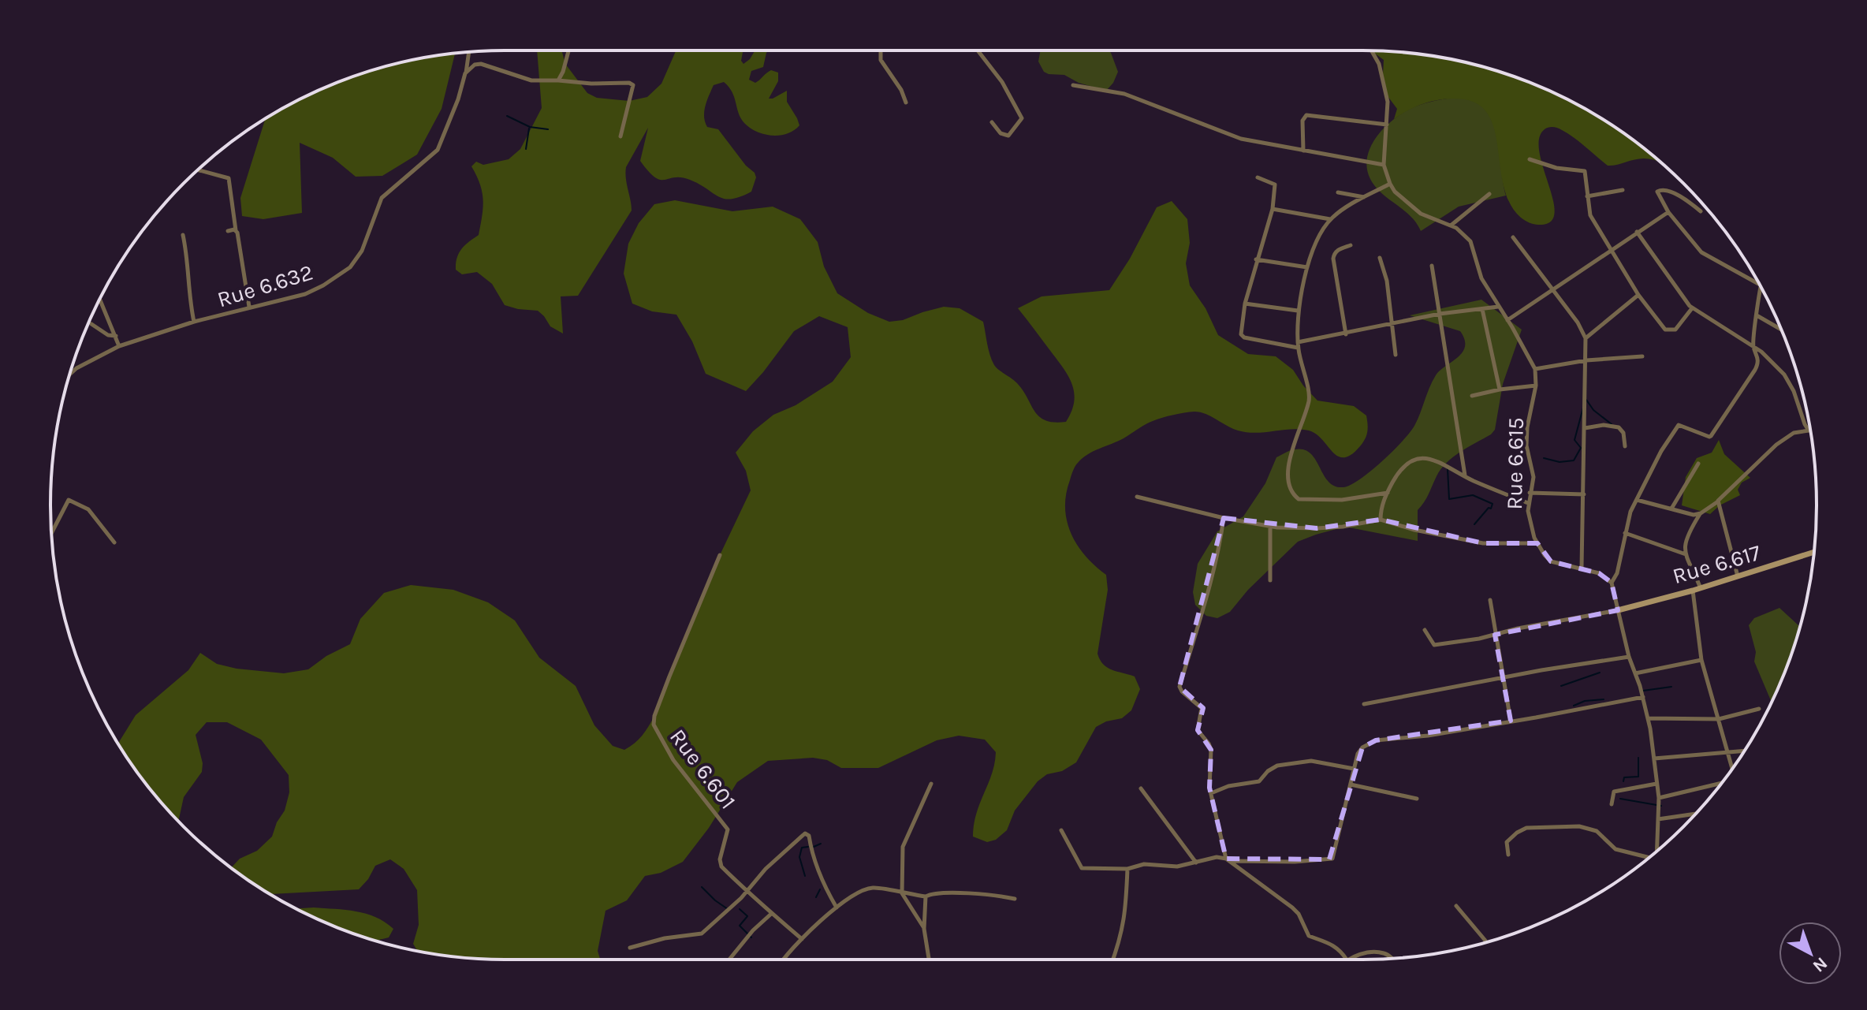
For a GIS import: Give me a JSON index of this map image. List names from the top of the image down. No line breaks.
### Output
{"streets":{"street":["Rue 6.632","Rue 6.615","Rue 6.617","Rue 6.601"]},"north":"bottom right"}
